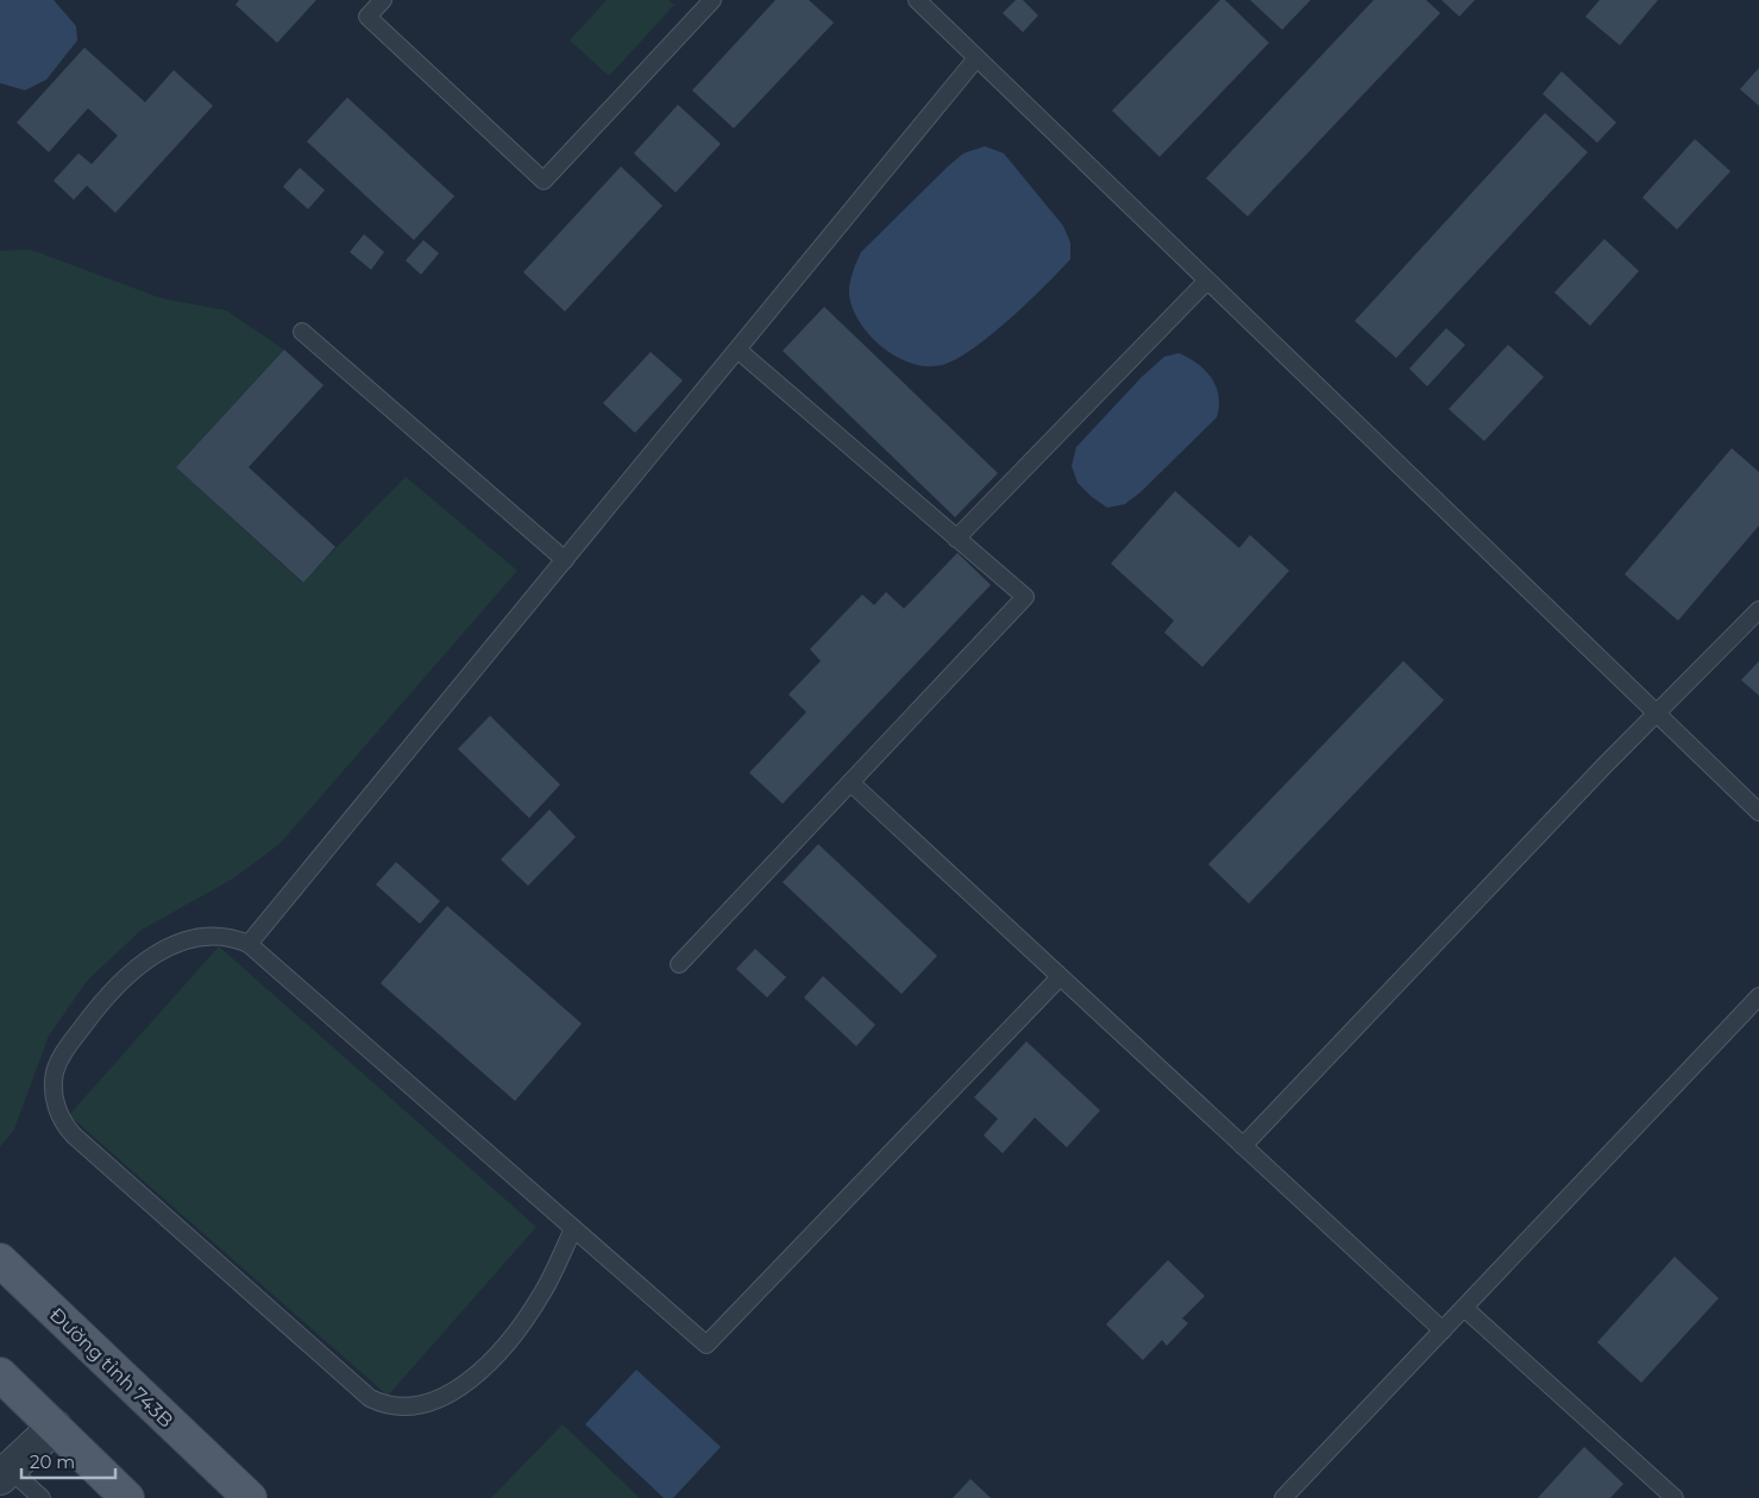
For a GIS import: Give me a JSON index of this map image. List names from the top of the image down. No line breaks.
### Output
{"streets":{"main road":["Đường tỉnh 743B"]},"scale_bar":"20 m"}
